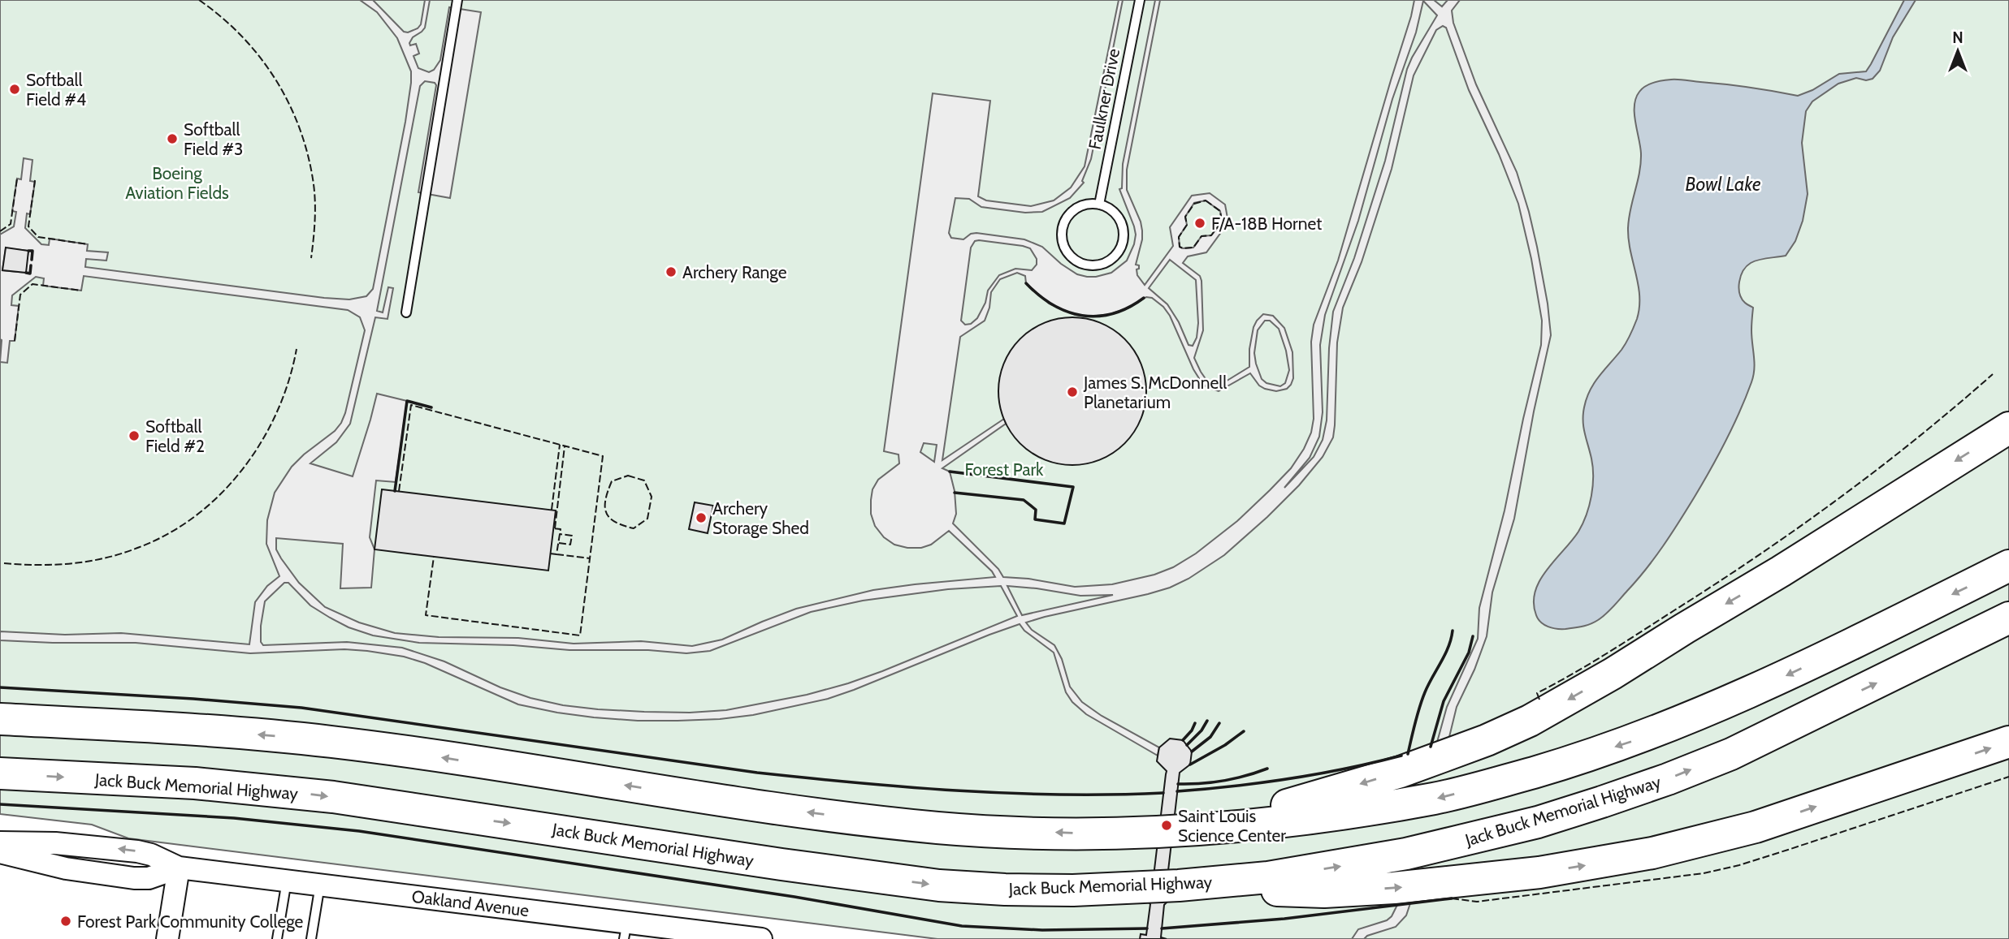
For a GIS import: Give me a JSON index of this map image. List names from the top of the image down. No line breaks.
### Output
{"streets":{"highway":["Jack Buck Memorial Highway"],"street":["Oakland Avenue"],"lane":["Faulkner Drive"]},"water":["Bowl Lake"],"parks":["Boeing Aviation Fields","Forest Park"],"places":["Softball Field #4","Softball Field #3","F/A-18B Hornet","Archery Range","James S. McDonnell Planetarium","Softball Field #2","Archery Storage Shed","Saint Louis Science Center","Forest Park Community College"],"north":"top"}
